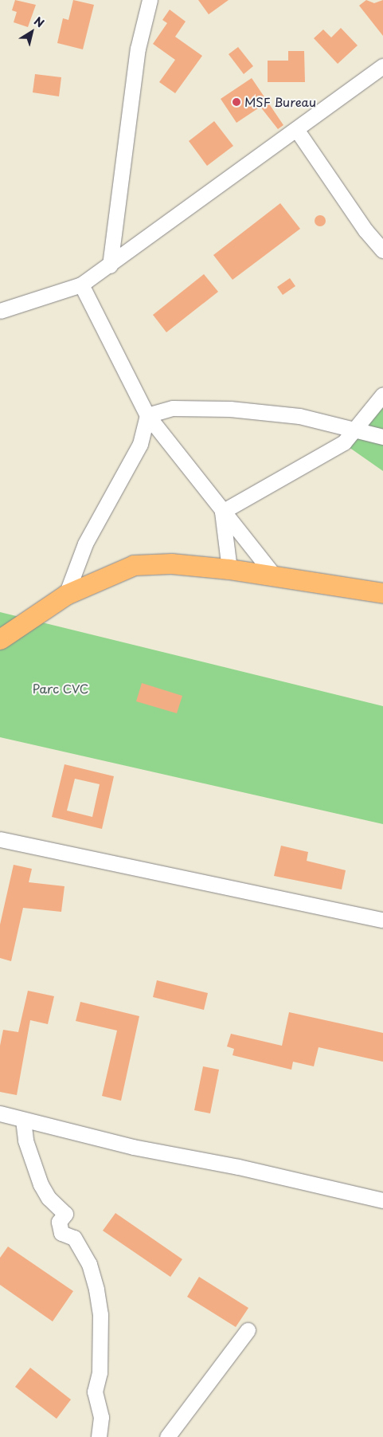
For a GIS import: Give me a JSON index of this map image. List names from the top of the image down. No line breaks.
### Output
{"parks":["Parc CVC"],"places":["MSF Bureau"],"north":"top right"}
